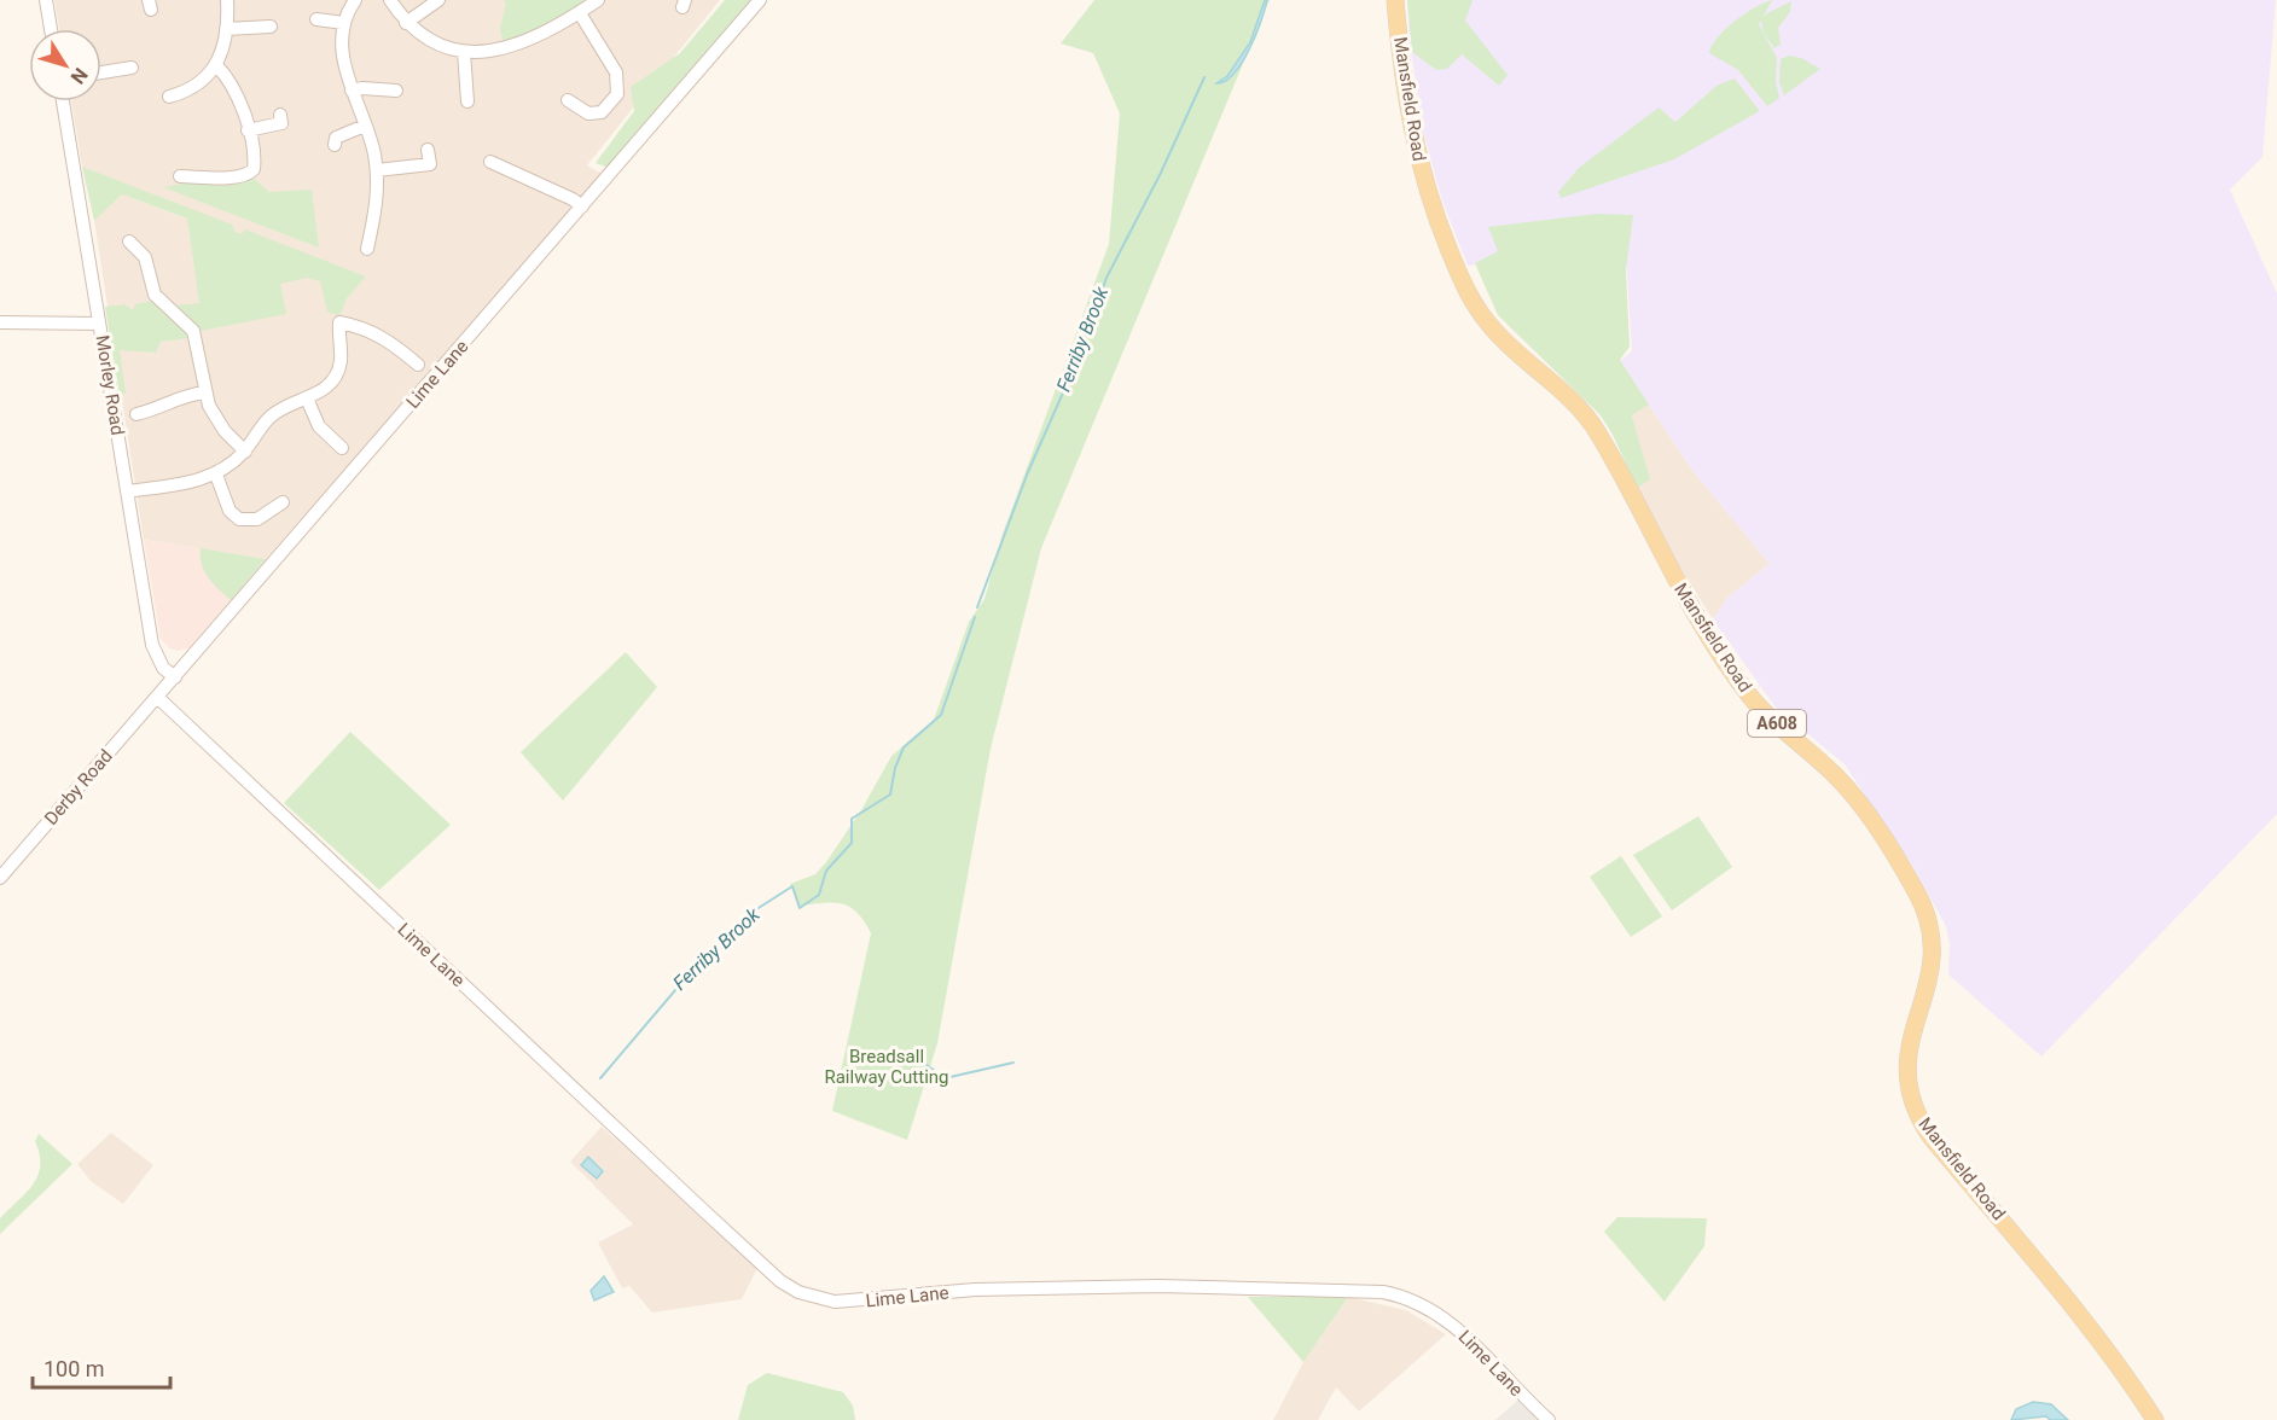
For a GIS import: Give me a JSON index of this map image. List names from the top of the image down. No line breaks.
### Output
{"streets":{"main road":["Mansfield Road","A608"],"street":["Lime Lane","Morley Road","Derby Road"]},"crossings":[["Lime Lane","Morley Road"],["Lime Lane","Derby Road"]],"water":["Ferriby Brook"],"parks":["Breadsall Railway Cutting"],"scale_bar":"100 m","north":"bottom right"}
